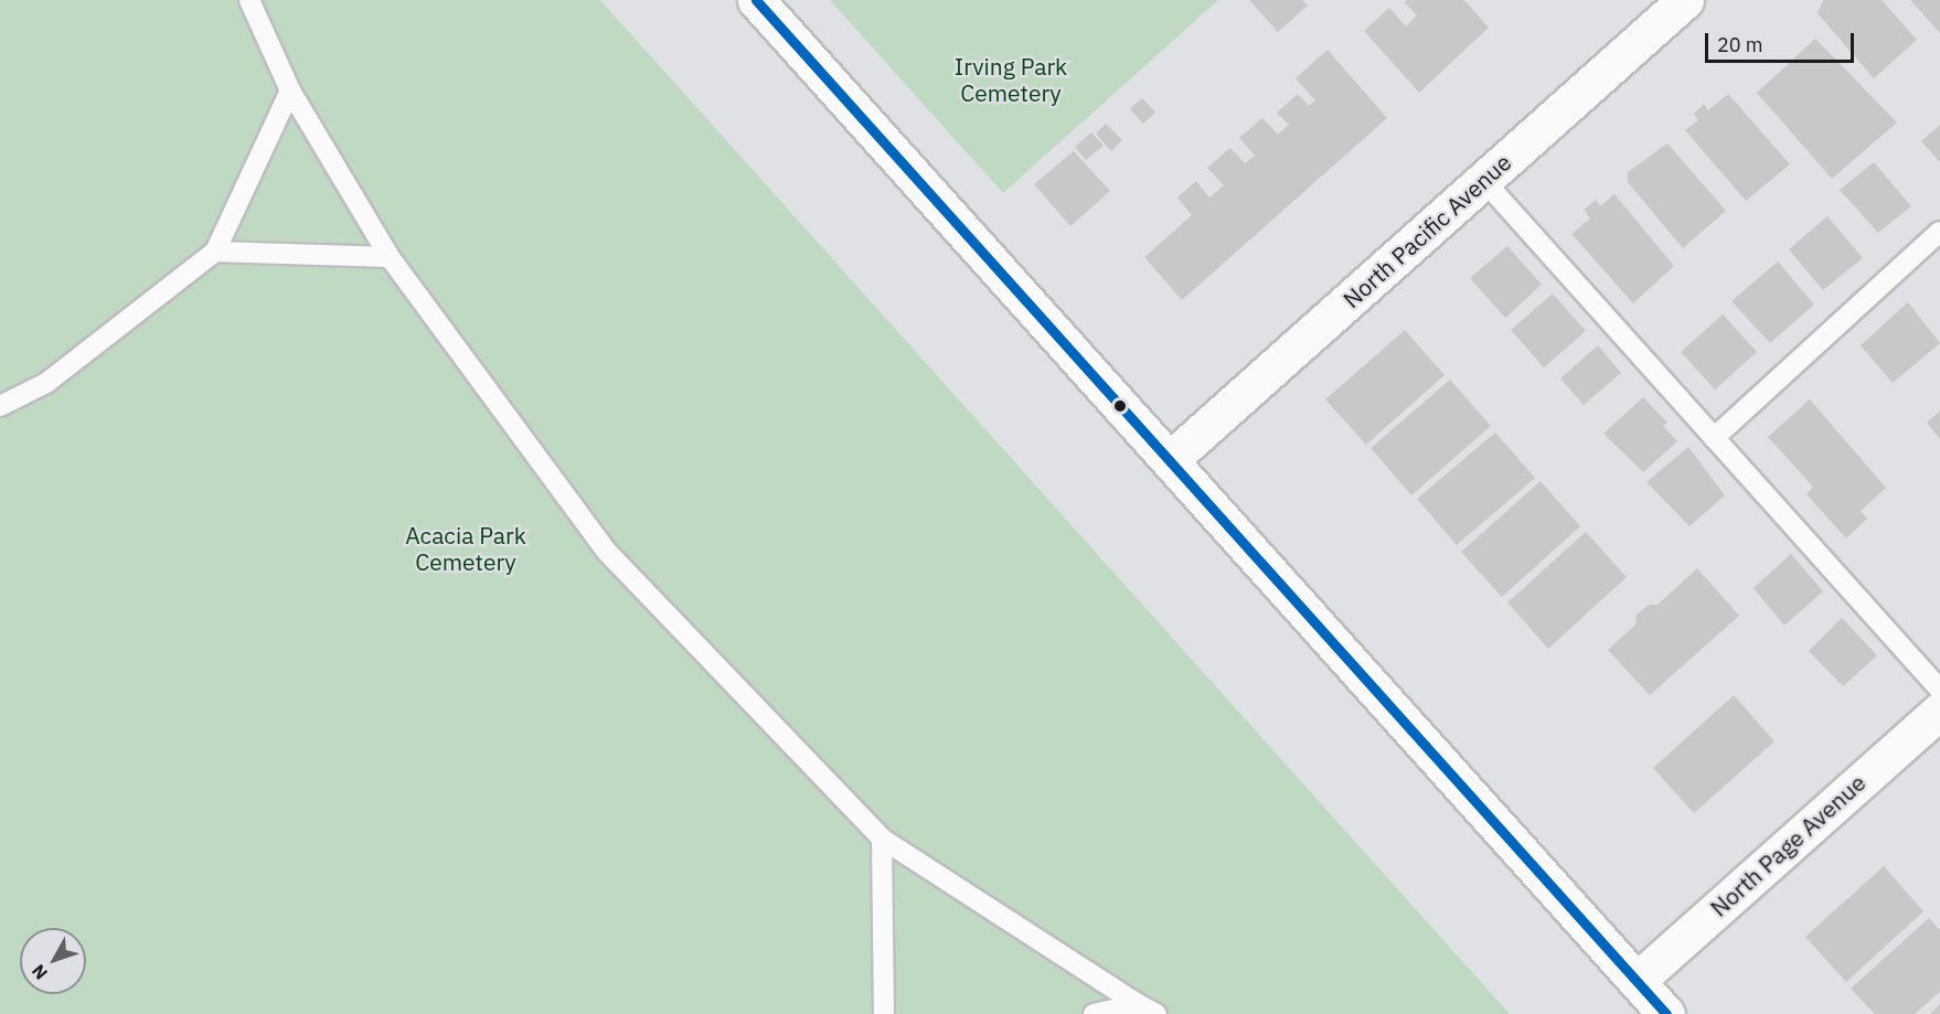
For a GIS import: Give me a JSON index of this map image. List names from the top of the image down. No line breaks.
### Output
{"streets":{"main road":["North Pacific Avenue","North Page Avenue"]},"parks":["Irving Park Cemetery","Acacia Park Cemetery"],"scale_bar":"20 m","north":"bottom left"}
